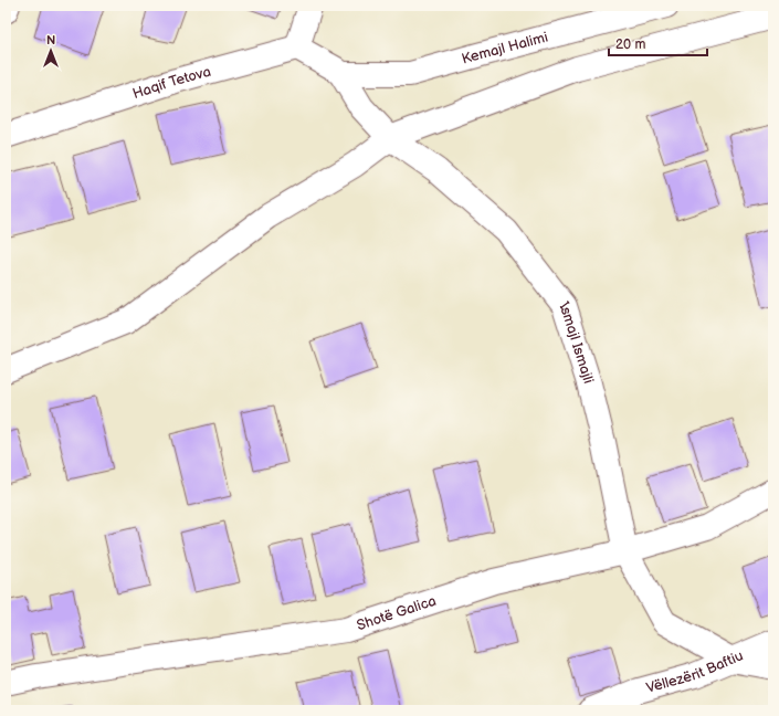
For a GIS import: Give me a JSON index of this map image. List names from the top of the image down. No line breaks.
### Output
{"streets":{"street":["Kemajl Halimi","Haqif Tetova","Ismajl Ismajli","Shotë Galica","Vëllezërit Baftiu"]},"crossings":[["Kemajl Halimi","Ismajl Ismajli"],["Haqif Tetova","Ismajl Ismajli"],["Ismajl Ismajli","Shotë Galica"],["Ismajl Ismajli","Vëllezërit Baftiu"]],"scale_bar":"20 m","north":"top"}
